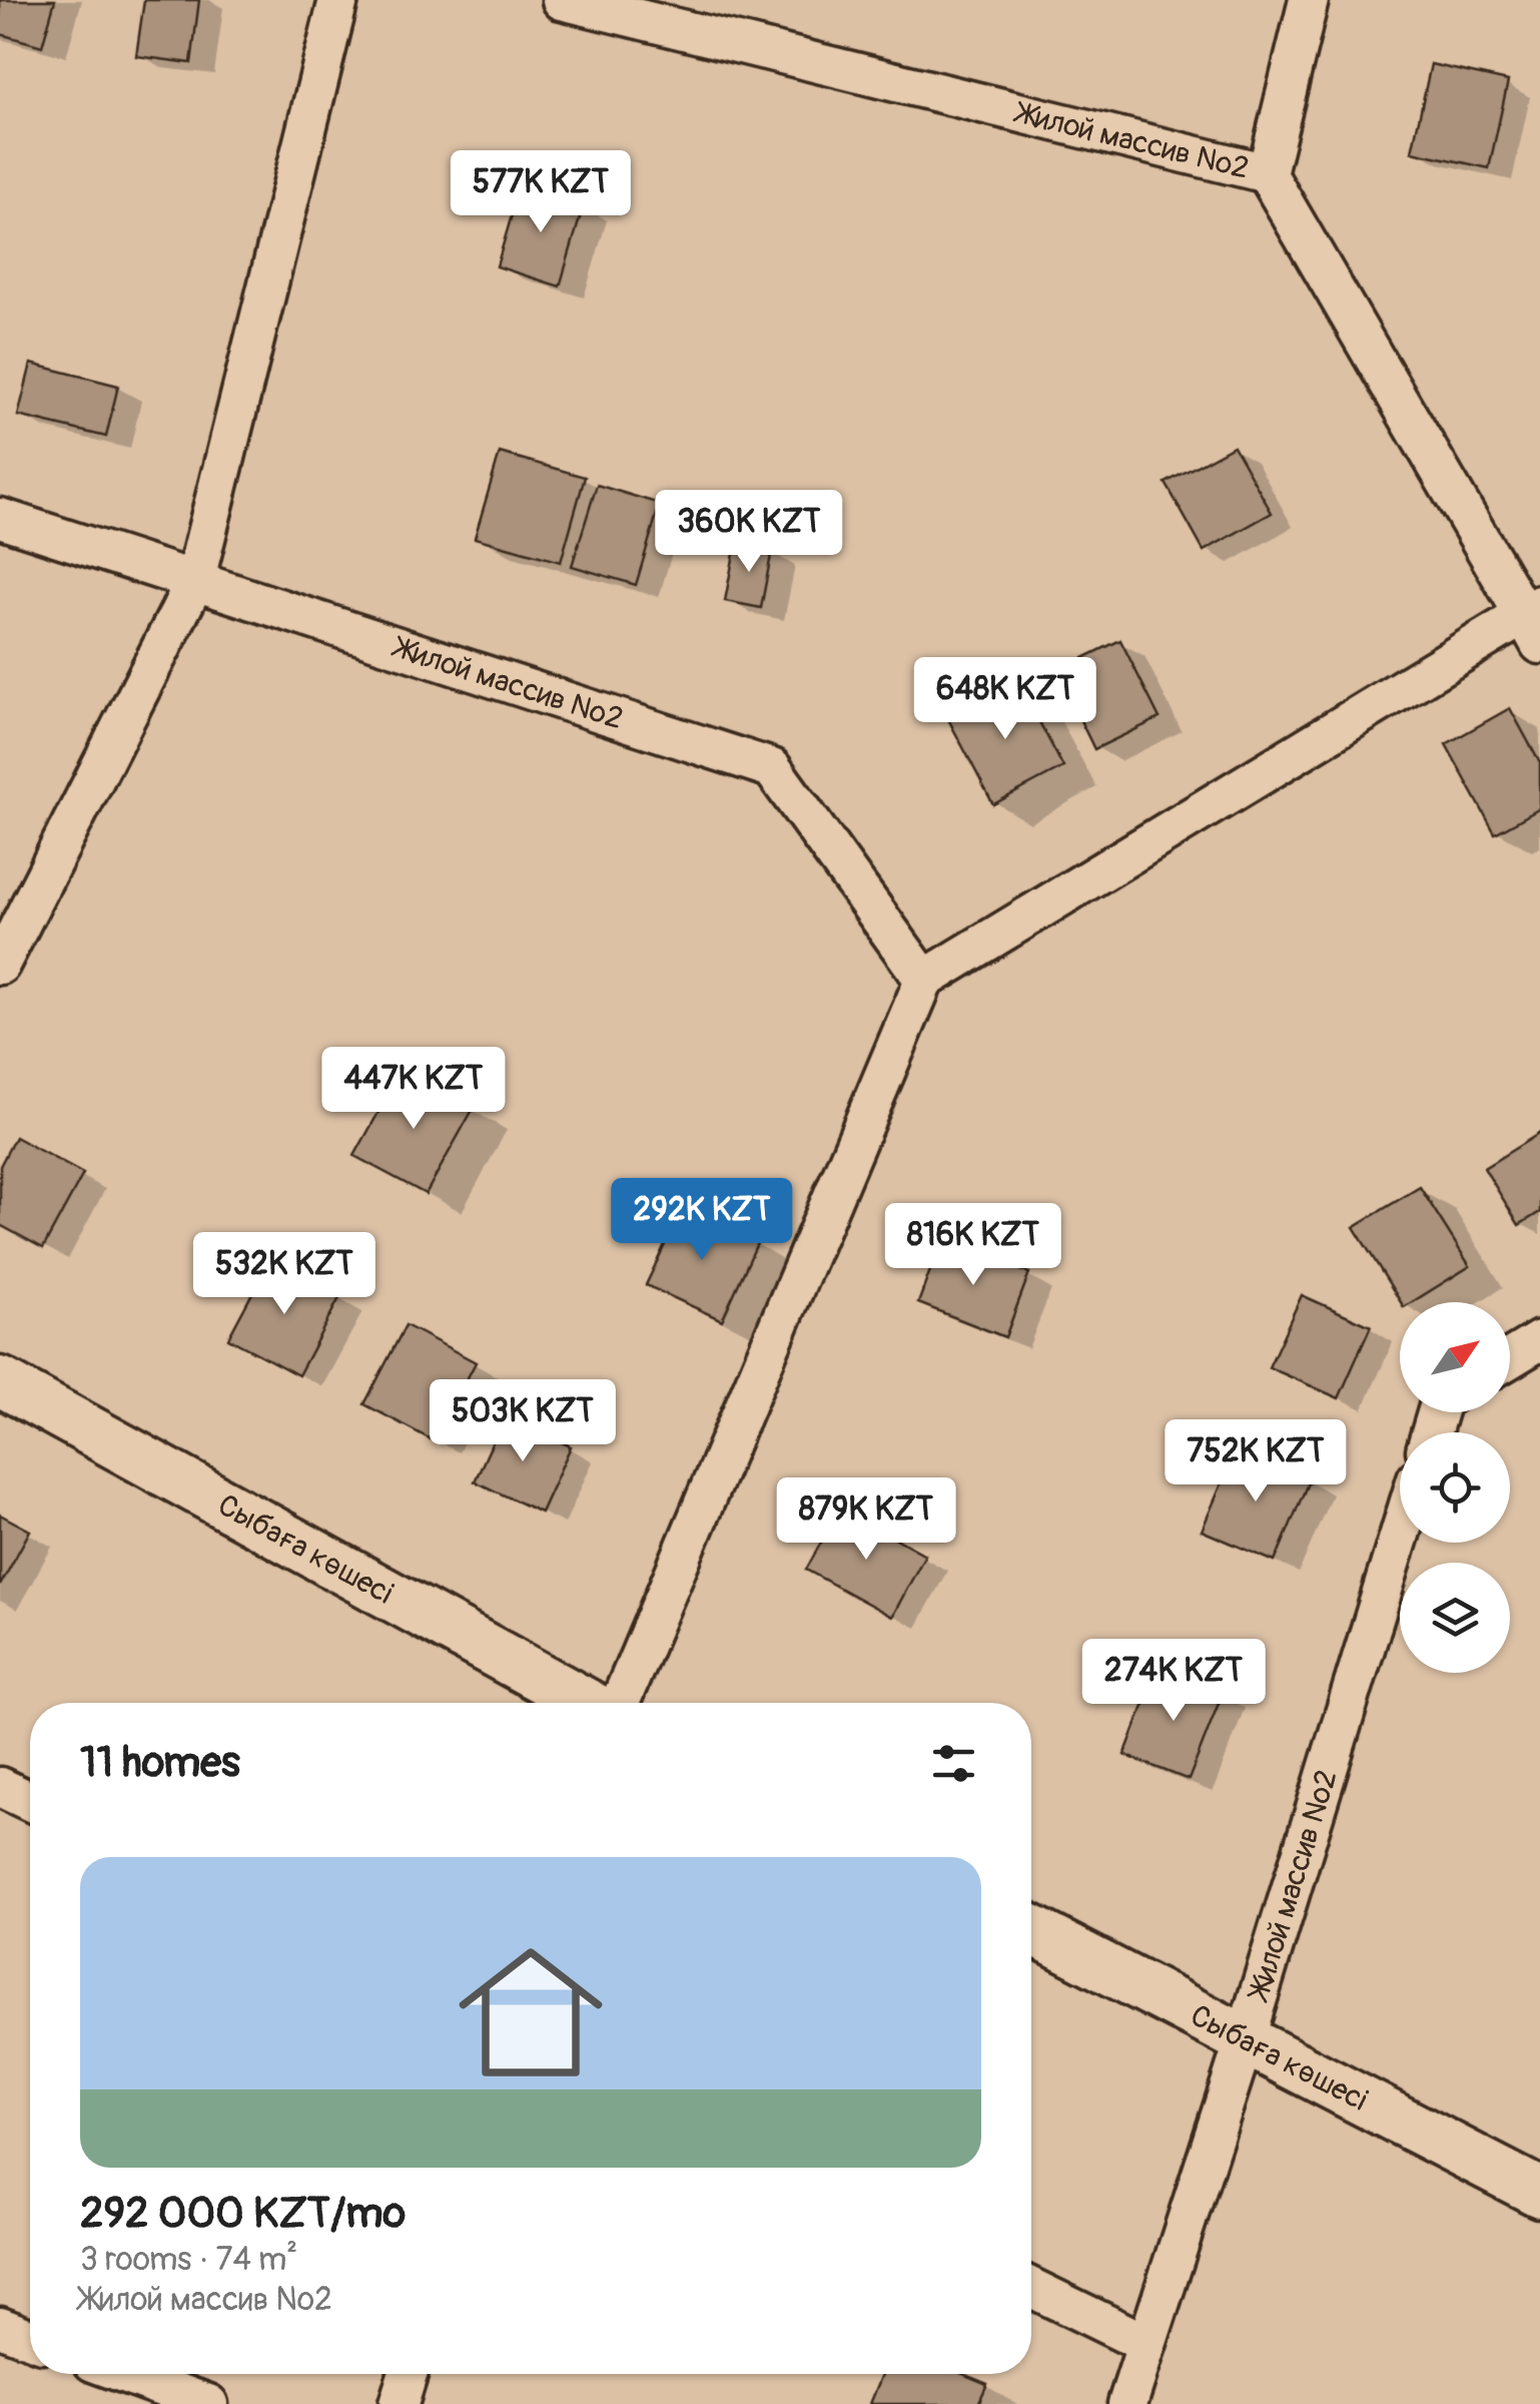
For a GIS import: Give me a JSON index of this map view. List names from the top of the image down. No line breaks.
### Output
{"streets":{"street":["Жилой массив №2","Сыбаға көшесі"]},"crossings":[["Жилой массив №2","Сыбаға көшесі"]],"north":"top right","page":{"price":["577K KZT","360K KZT","648K KZT","447K KZT","292K KZT","816K KZT","532K KZT","503K KZT","752K KZT","879K KZT","274K KZT"],"heading":"11 homes","list":[{"name":"292 000 KZT/mo","note":"3 rooms · 74 m² · Жилой массив №2"}]}}
